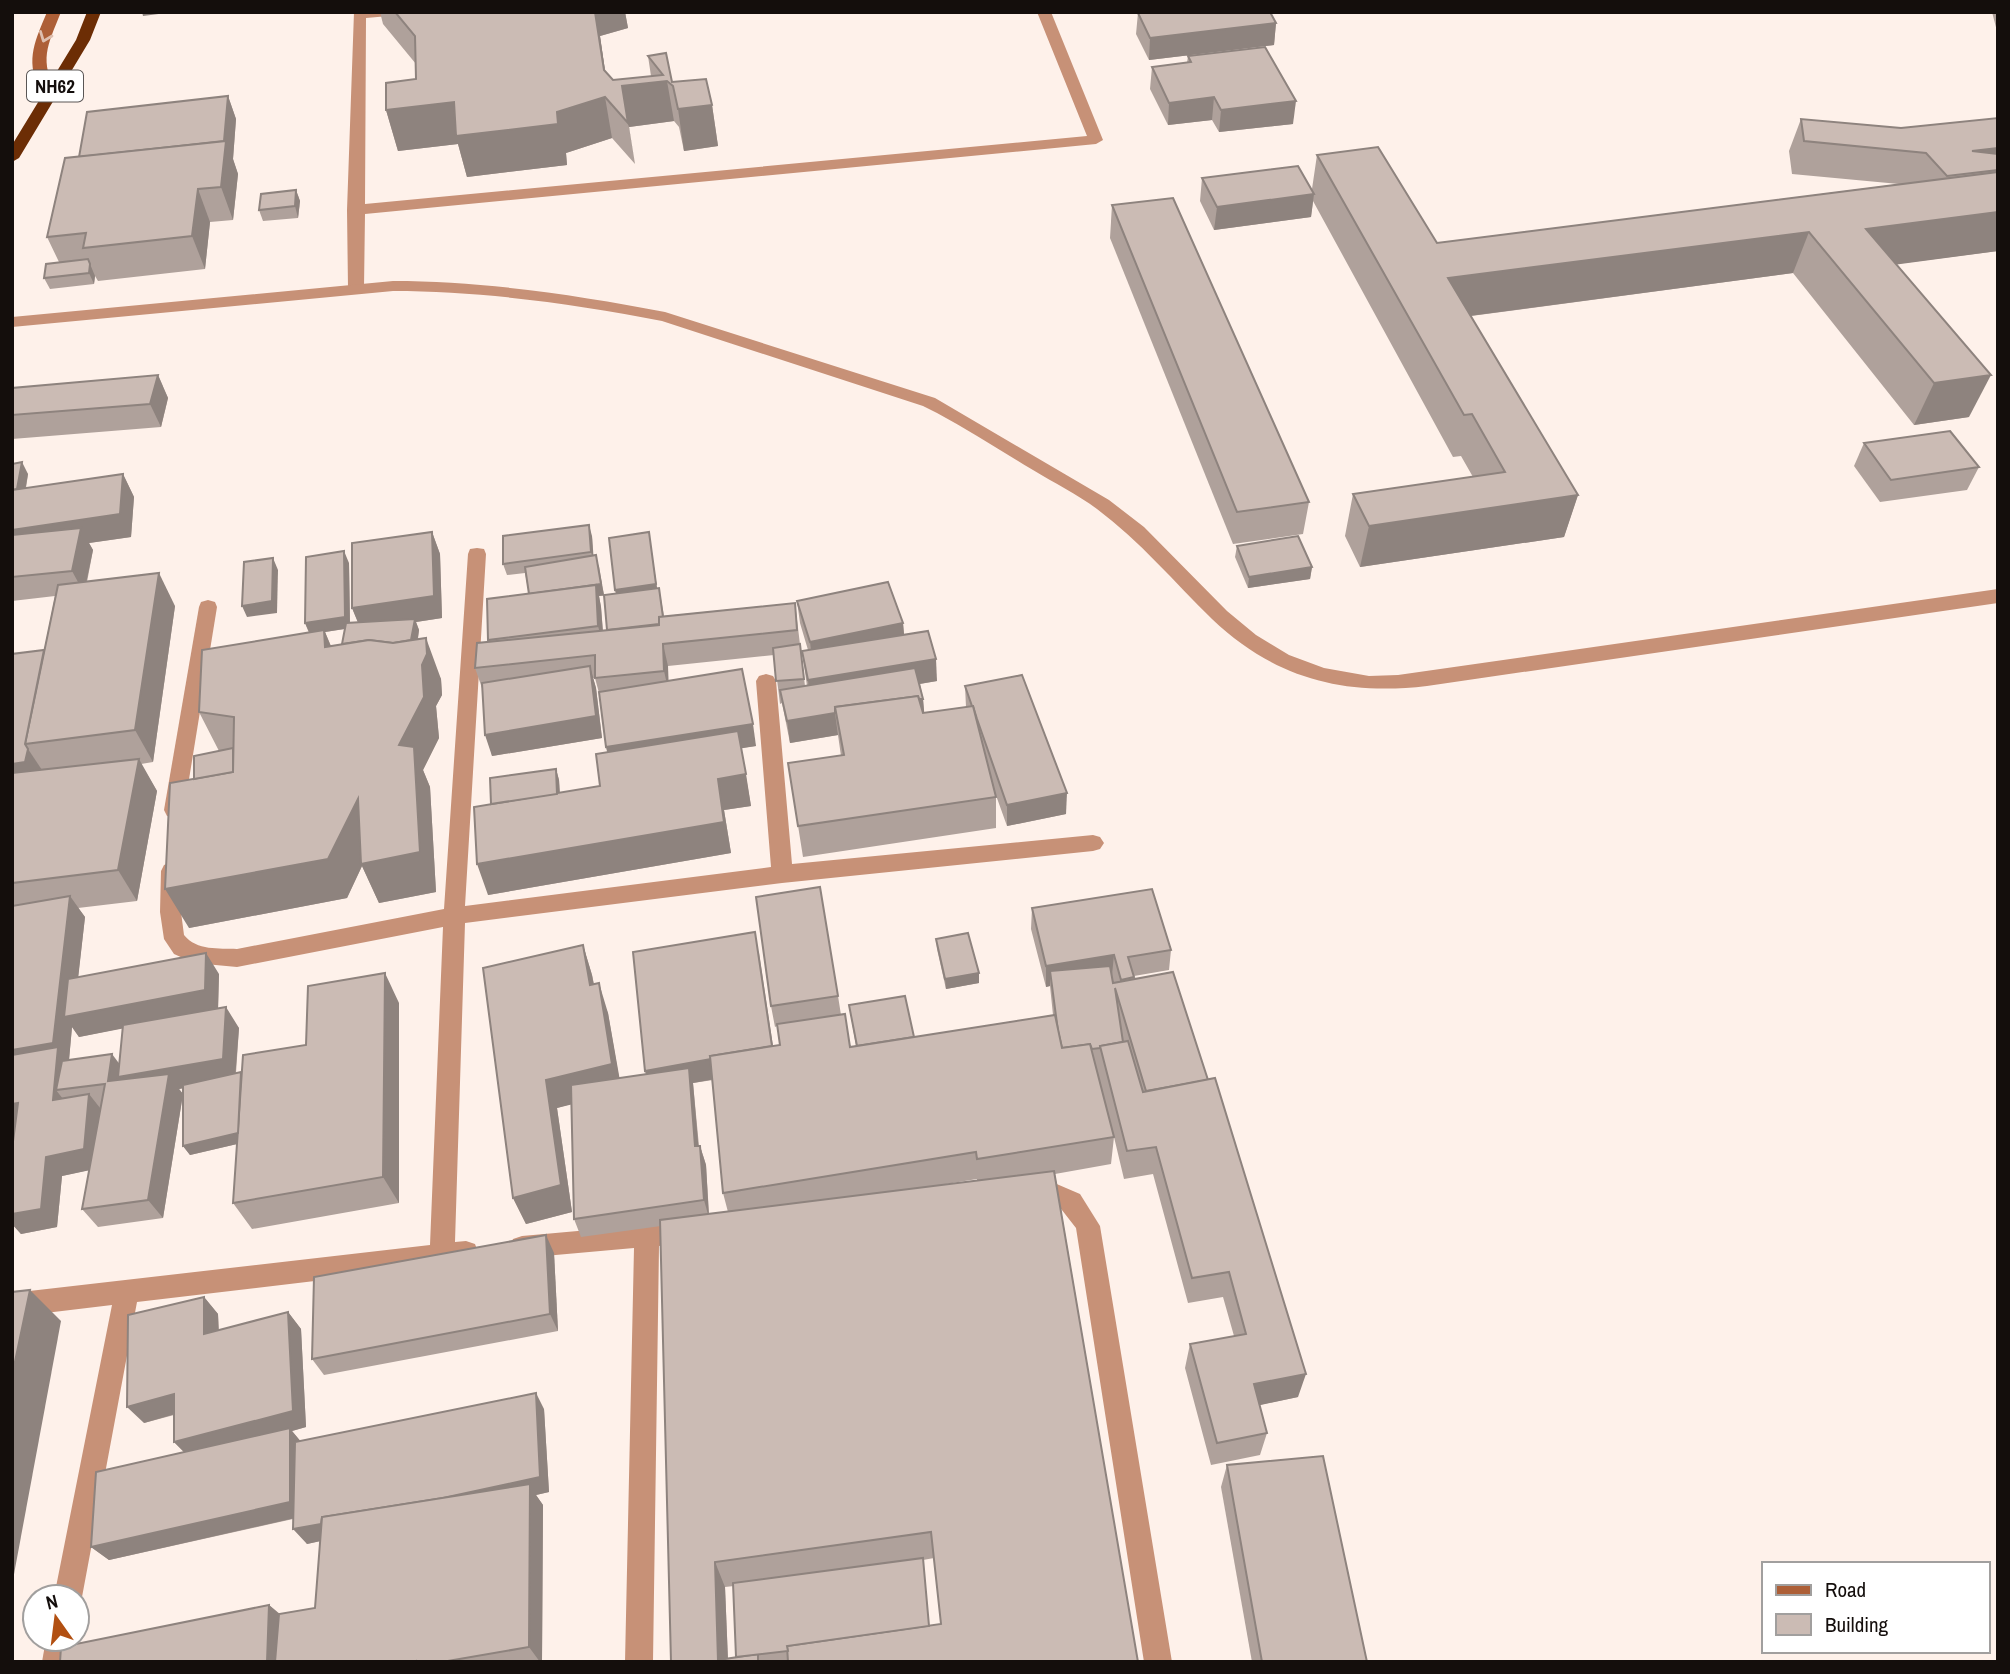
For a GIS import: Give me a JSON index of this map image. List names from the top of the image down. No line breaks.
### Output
{"streets":{"highway":["NH62"]},"legend":["Road","Building"],"north":"top"}
